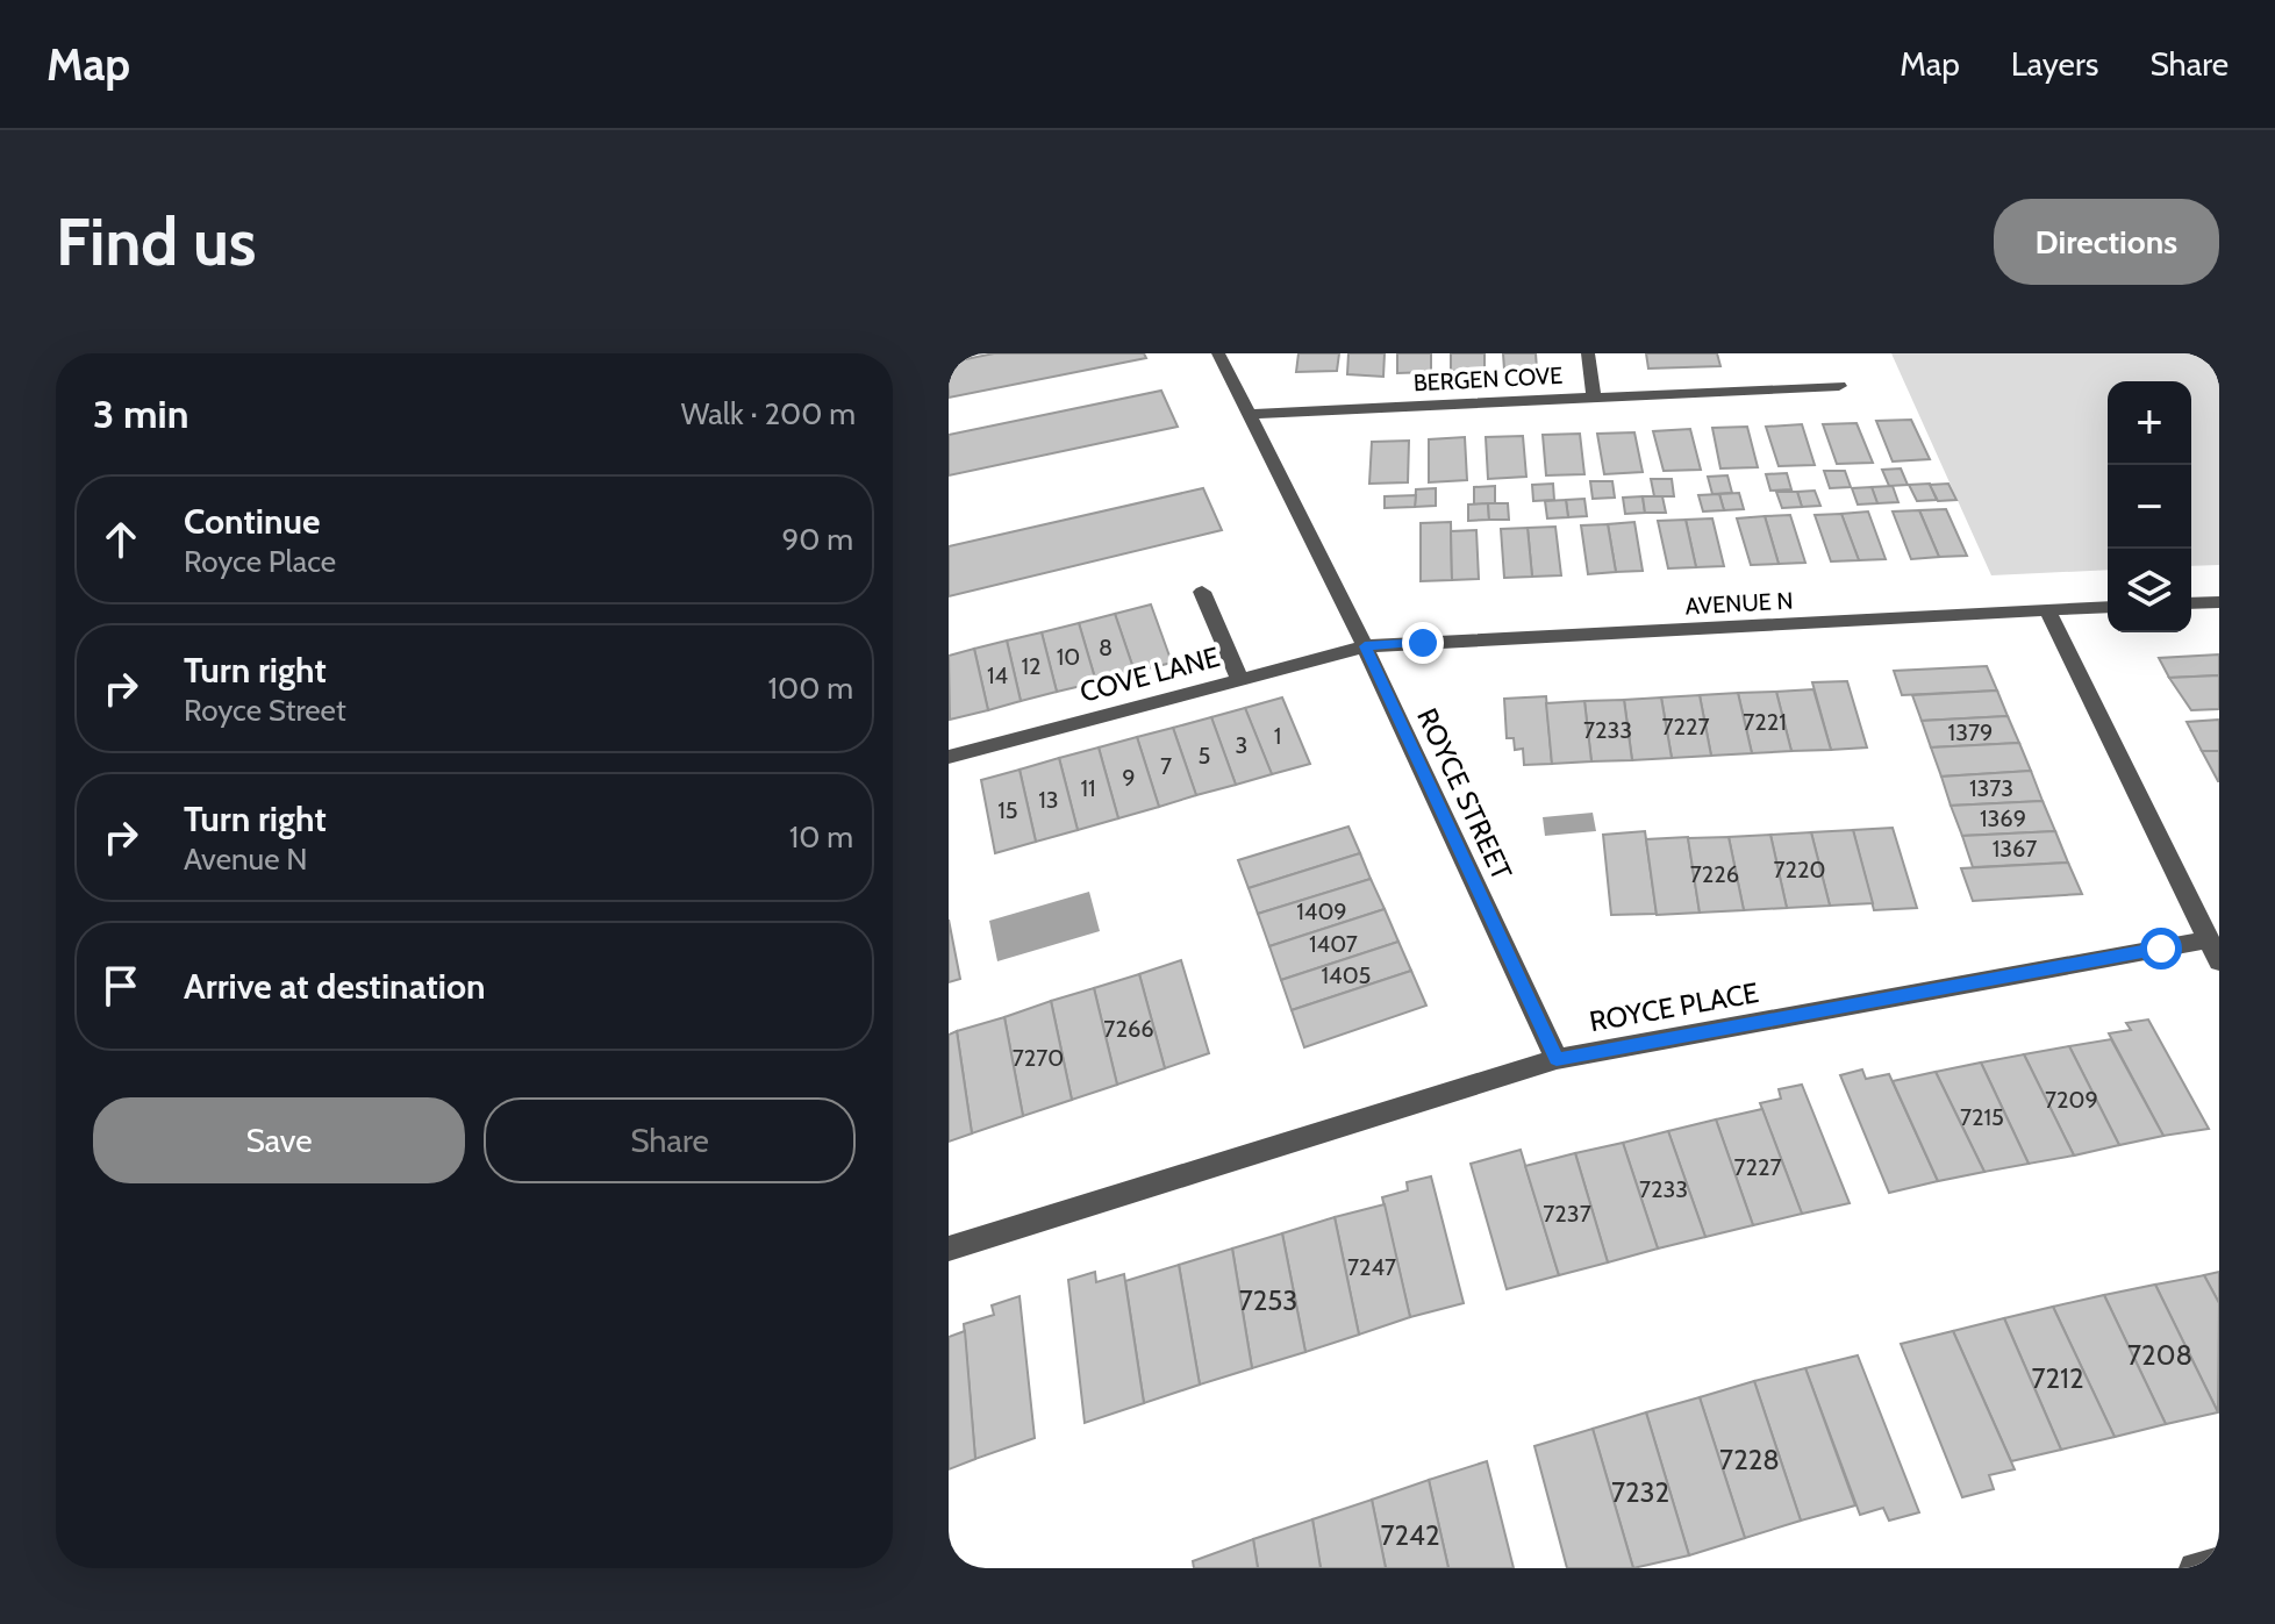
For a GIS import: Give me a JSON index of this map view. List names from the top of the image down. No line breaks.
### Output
{"streets":{"street":["BERGEN COVE","AVENUE N","COVE LANE","ROYCE STREET","ROYCE PLACE"]},"crossings":[["BERGEN COVE","ROYCE STREET"],["AVENUE N","COVE LANE"],["AVENUE N","ROYCE STREET"],["COVE LANE","ROYCE STREET"],["ROYCE STREET","ROYCE PLACE"]],"house_numbers":["8","10","12","14","7221","7227","7233","1379","1","3","5","7","9","11","1373","13","15","1369","1367","7220","7226","1409","1407","1405","7266","7270","7209","7215","7227","7233","7237","7247","7253","7208","7212","7228","7232","7242"],"page":{"header":"Map","nav":["Map","Layers","Share"],"buttons":["Directions",["Save","Share"]],"title":"Find us","heading":["3 min","Walk · 200 m"],"map_buttons":["+","−"],"list":[["Continue","Royce Place","90 m"],["Turn right","Royce Street","100 m"],["Turn right","Avenue N","10 m"],"Arrive at destination"]}}
